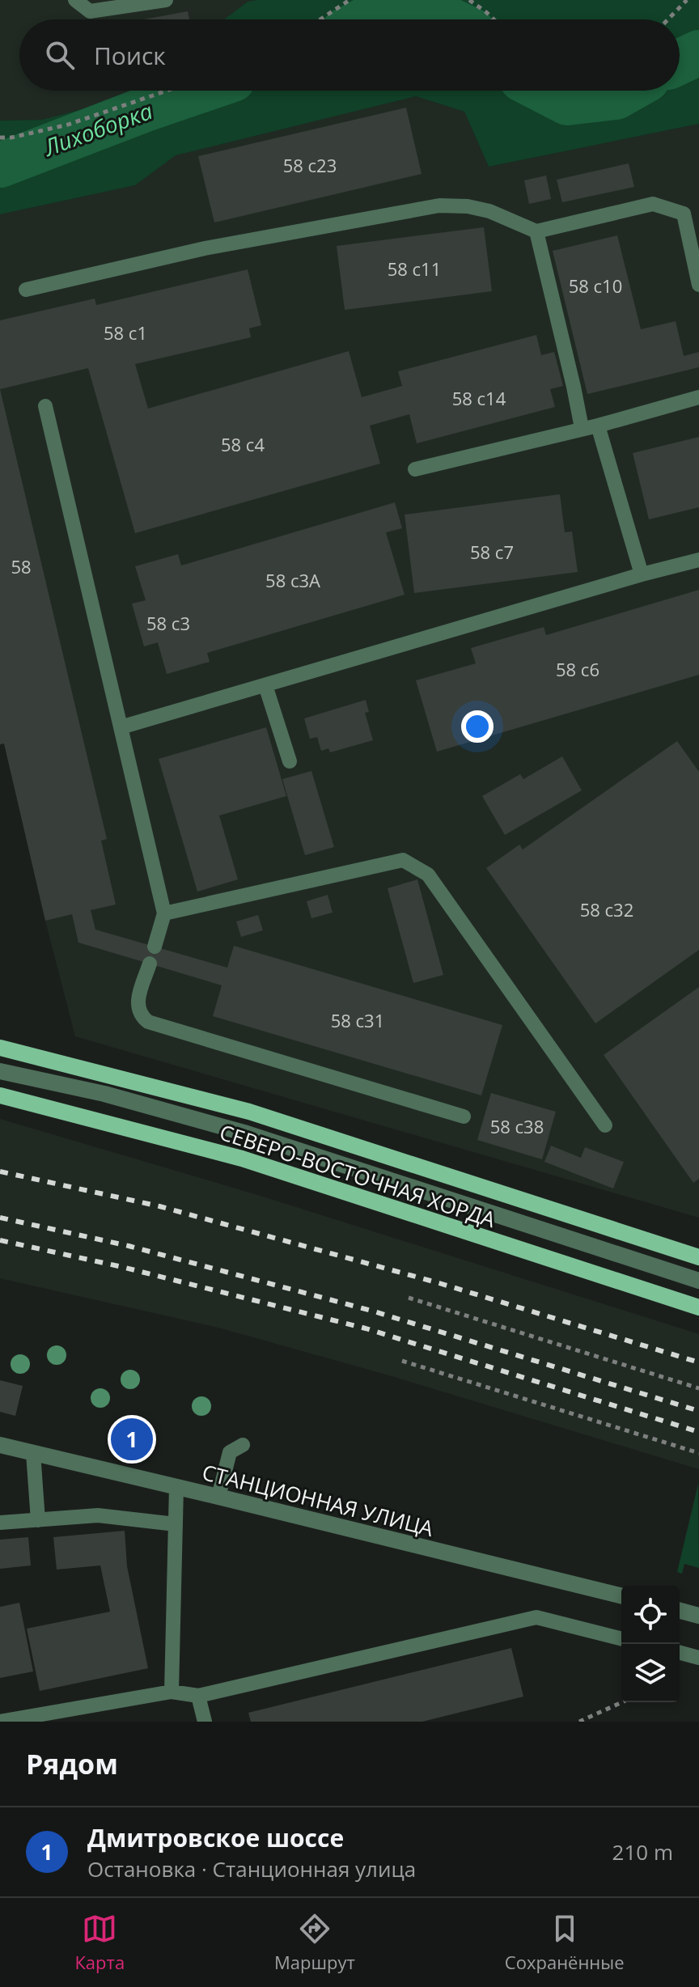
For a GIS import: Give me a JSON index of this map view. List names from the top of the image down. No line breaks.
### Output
{"streets":{"main road":["СЕВЕРО-ВОСТОЧНАЯ ХОРДА"],"street":["СТАНЦИОННАЯ УЛИЦА"]},"water":["Лихоборка"],"house_numbers":["58 с23","58 с11","58 с10","58 с1","58 с14","58 с4","58 с7","58","58 с3А","58 с3","58 с6","58 с32","58 с31","58 с38"],"page":{"search":"Поиск","pins":"1","heading":"Рядом","list":[{"mark":"1","name":"Дмитровское шоссе","note":"Остановка · Станционная улица","value":"210 m"}],"nav":["Карта","Маршрут","Сохранённые"]}}
